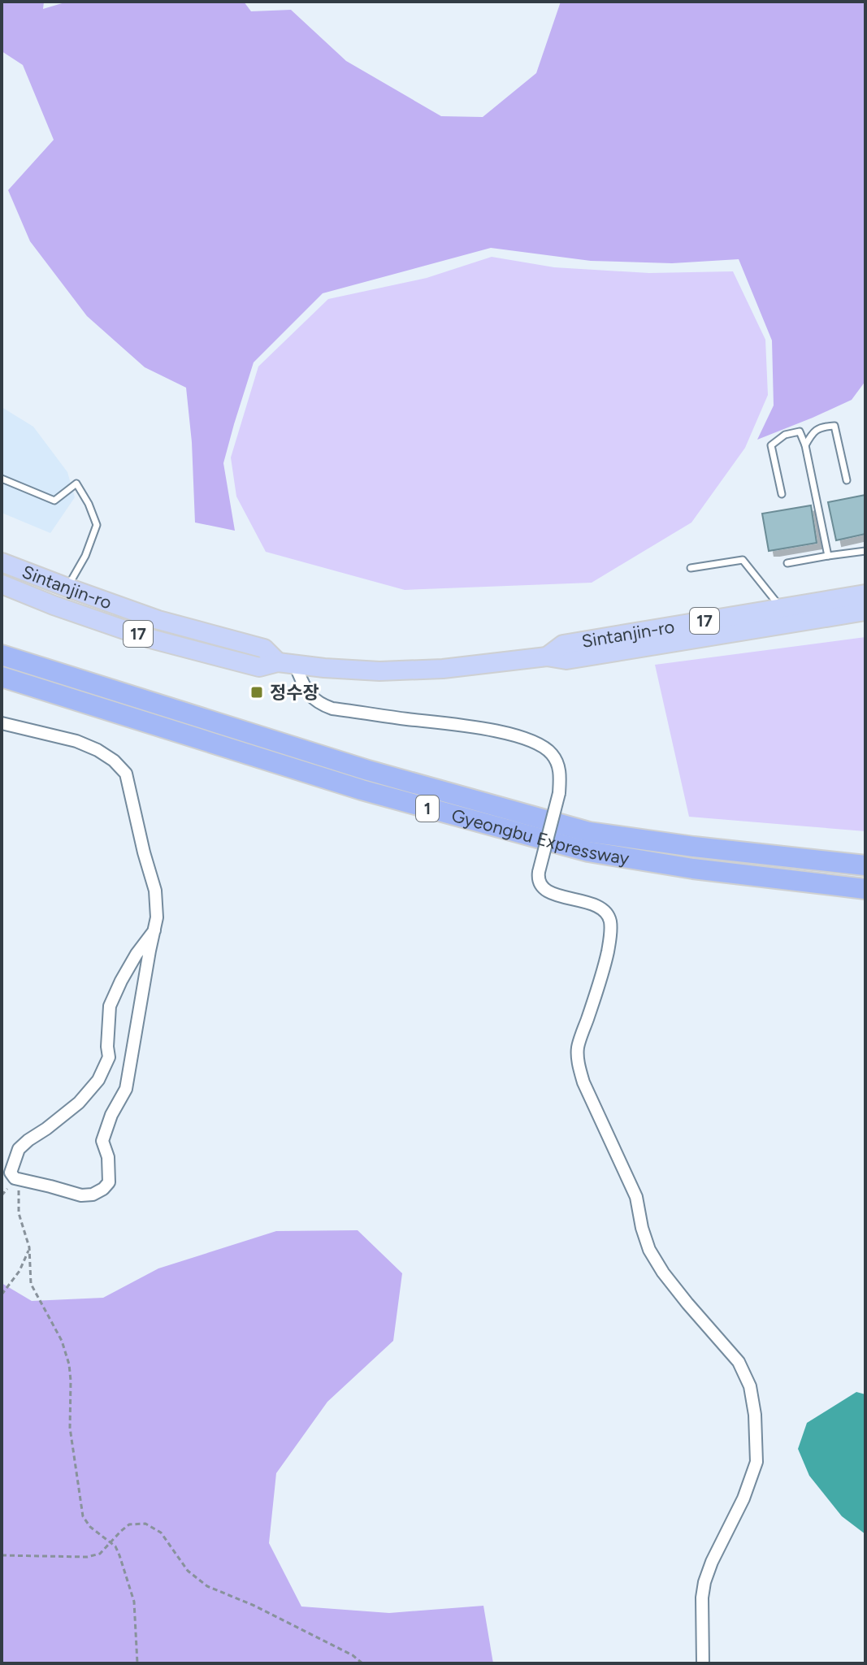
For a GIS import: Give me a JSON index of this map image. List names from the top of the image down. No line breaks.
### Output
{"streets":{"highway":["1","Gyeongbu Expressway"],"main road":["Sintanjin-ro","17"]},"places":{"transit":["정수장"]}}
